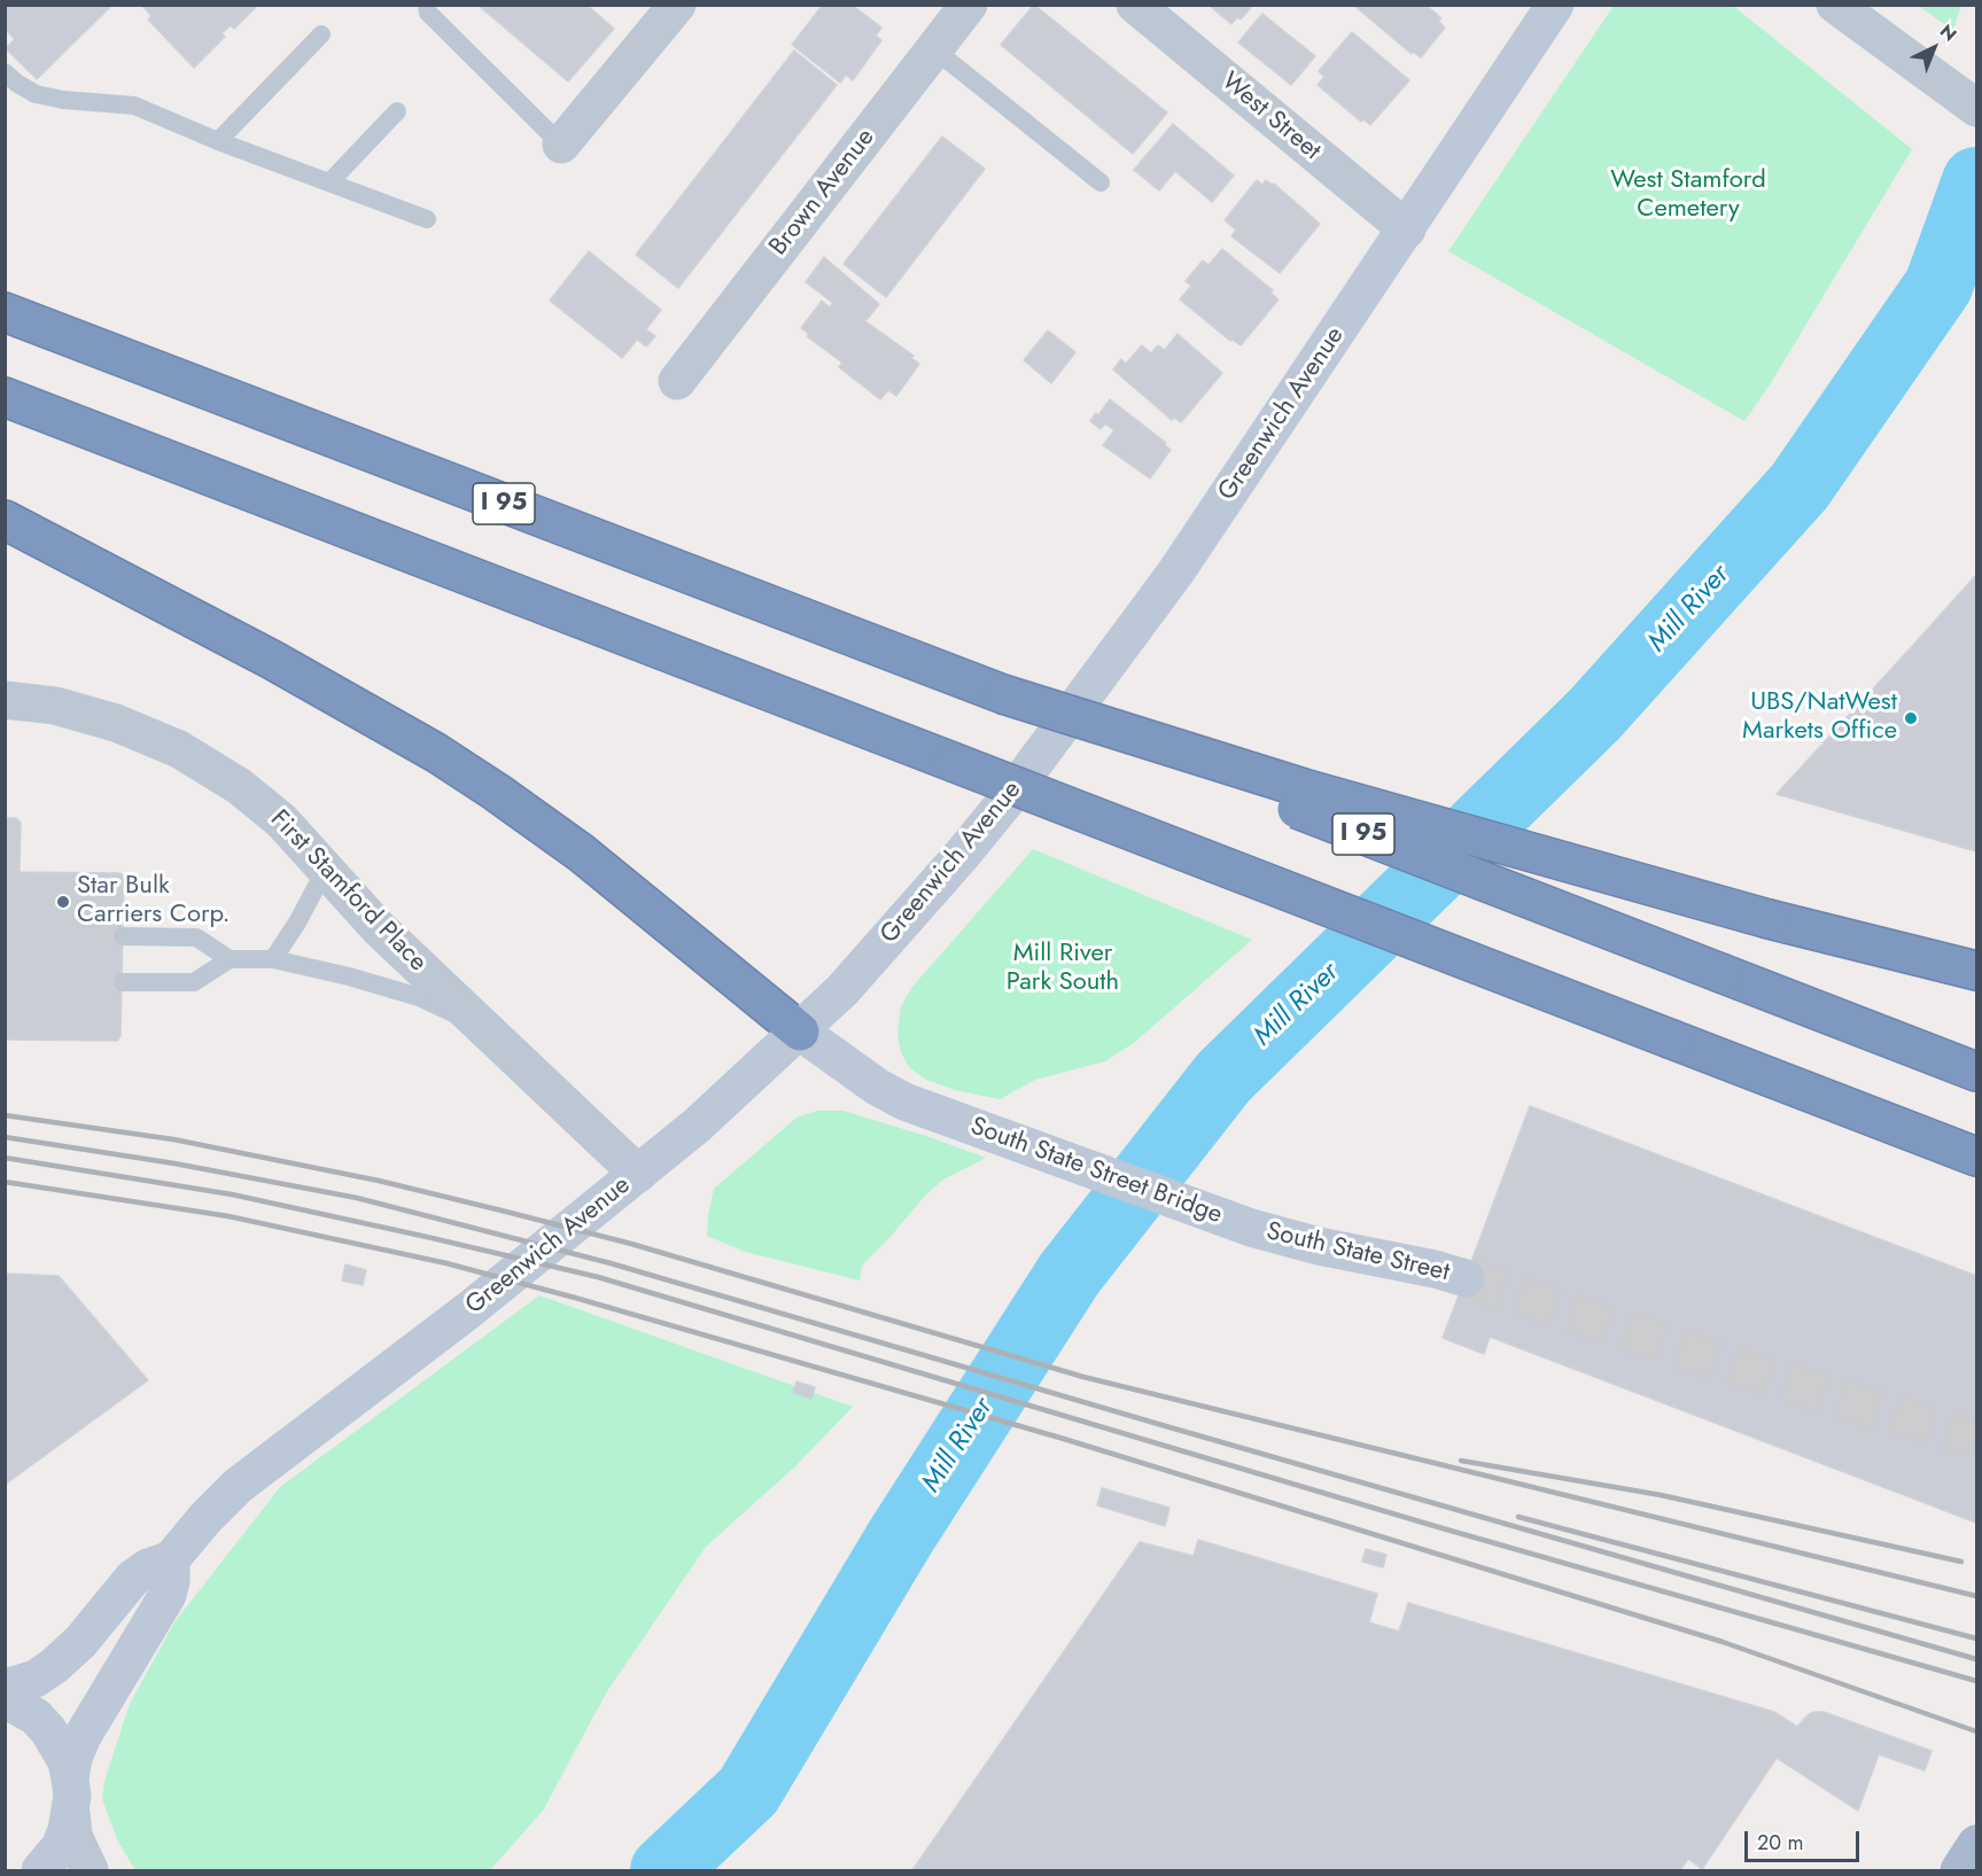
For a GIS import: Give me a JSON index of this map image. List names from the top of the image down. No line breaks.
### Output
{"streets":{"highway":["I 95"],"main road":["Greenwich Avenue","South State Street Bridge","South State Street"],"street":["West Street","Brown Avenue","First Stamford Place"]},"crossings":[["West Street","Greenwich Avenue"],["Greenwich Avenue","First Stamford Place"],["Greenwich Avenue","South State Street Bridge"],["South State Street Bridge","South State Street"]],"water":["Mill River"],"parks":["West Stamford Cemetery","Mill River Park South"],"places":["UBS/NatWest Markets Office","Star Bulk Carriers Corp."],"scale_bar":"20 m","north":"top right"}
